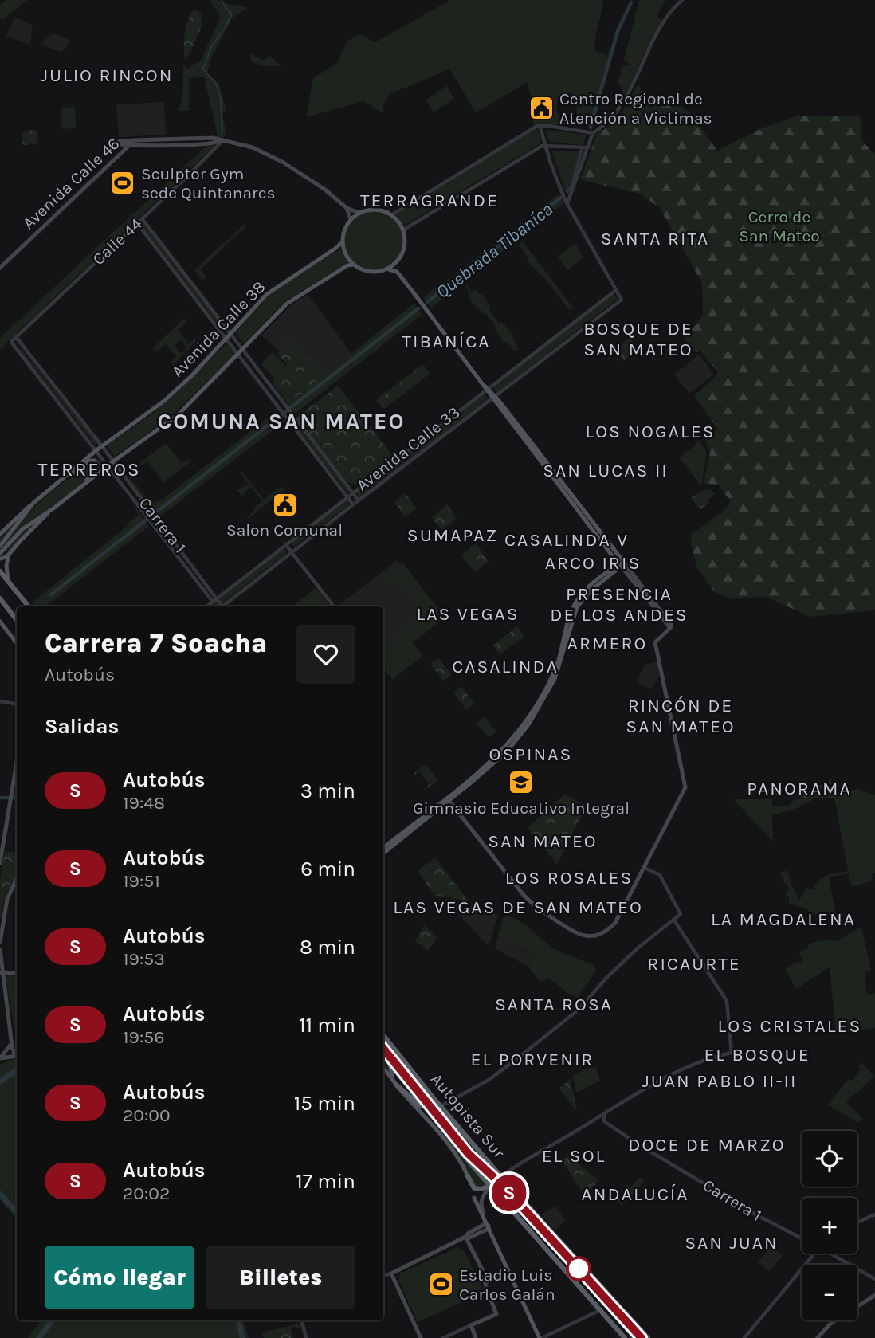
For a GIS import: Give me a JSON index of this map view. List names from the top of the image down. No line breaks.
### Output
{"streets":{"highway":["Autopista Sur"],"main road":["Avenida Calle 46","Avenida Calle 38"],"street":["Calle 44","Avenida Calle 33","Carrera 1"]},"crossings":[["Calle 44","Carrera 1"],["Avenida Calle 38","Carrera 1"],["Avenida Calle 33","Carrera 1"]],"districts":["JULIO RINCON","TERRAGRANDE","SANTA RITA","BOSQUE DE SAN MATEO","TIBANÍCA","COMUNA SAN MATEO","LOS NOGALES","TERREROS","SAN LUCAS II","SUMAPAZ","CASALINDA V","ARCO IRIS","PRESENCIA DE LOS ANDES","LAS VEGAS","ARMERO","CASALINDA","RINCÓN DE SAN MATEO","OSPINAS","PANORAMA","SAN MATEO","LOS ROSALES","LAS VEGAS DE SAN MATEO","LA MAGDALENA","RICAURTE","SANTA ROSA","LOS CRISTALES","EL BOSQUE","EL PORVENIR","JUAN PABLO II-II","DOCE DE MARZO","EL SOL","ANDALUCÍA","SAN JUAN"],"water":["Quebrada Tibaníca"],"parks":["Cerro de San Mateo"],"places":{"public building":["Centro Regional de Atención a Victimas","Salon Comunal"],"sports":["Sculptor Gym sede Quintanares","Estadio Luis Carlos Galán"],"school or university":["Gimnasio Educativo Integral"]},"lines":["bus line S"],"page":{"on_map":"S","heading":[["Carrera 7 Soacha","Autobús"],"Salidas"],"list":[{"mark":"S","name":"Autobús","note":"19:48","value":"3 min"},{"mark":"S","name":"Autobús","note":"19:51","value":"6 min"},{"mark":"S","name":"Autobús","note":"19:53","value":"8 min"},{"mark":"S","name":"Autobús","note":"19:56","value":"11 min"},{"mark":"S","name":"Autobús","note":"20:00","value":"15 min"},{"mark":"S","name":"Autobús","note":"20:02","value":"17 min"}],"map_buttons":["+","−"],"buttons":["Cómo llegar","Billetes"]}}
